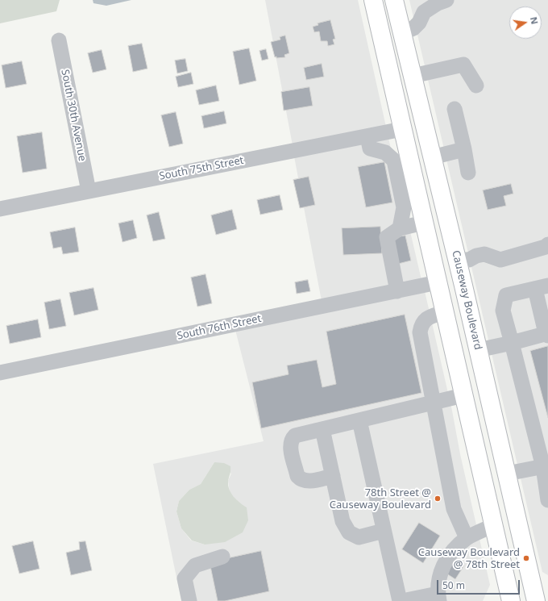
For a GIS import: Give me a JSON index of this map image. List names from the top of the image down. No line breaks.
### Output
{"streets":{"main road":["Causeway Boulevard"],"street":["South 30th Avenue","South 75th Street","South 76th Street"]},"crossings":[["South 30th Avenue","South 75th Street"]],"places":["78th Street @ Causeway Boulevard","Causeway Boulevard @ 78th Street"],"scale_bar":"50 m","north":"right"}
